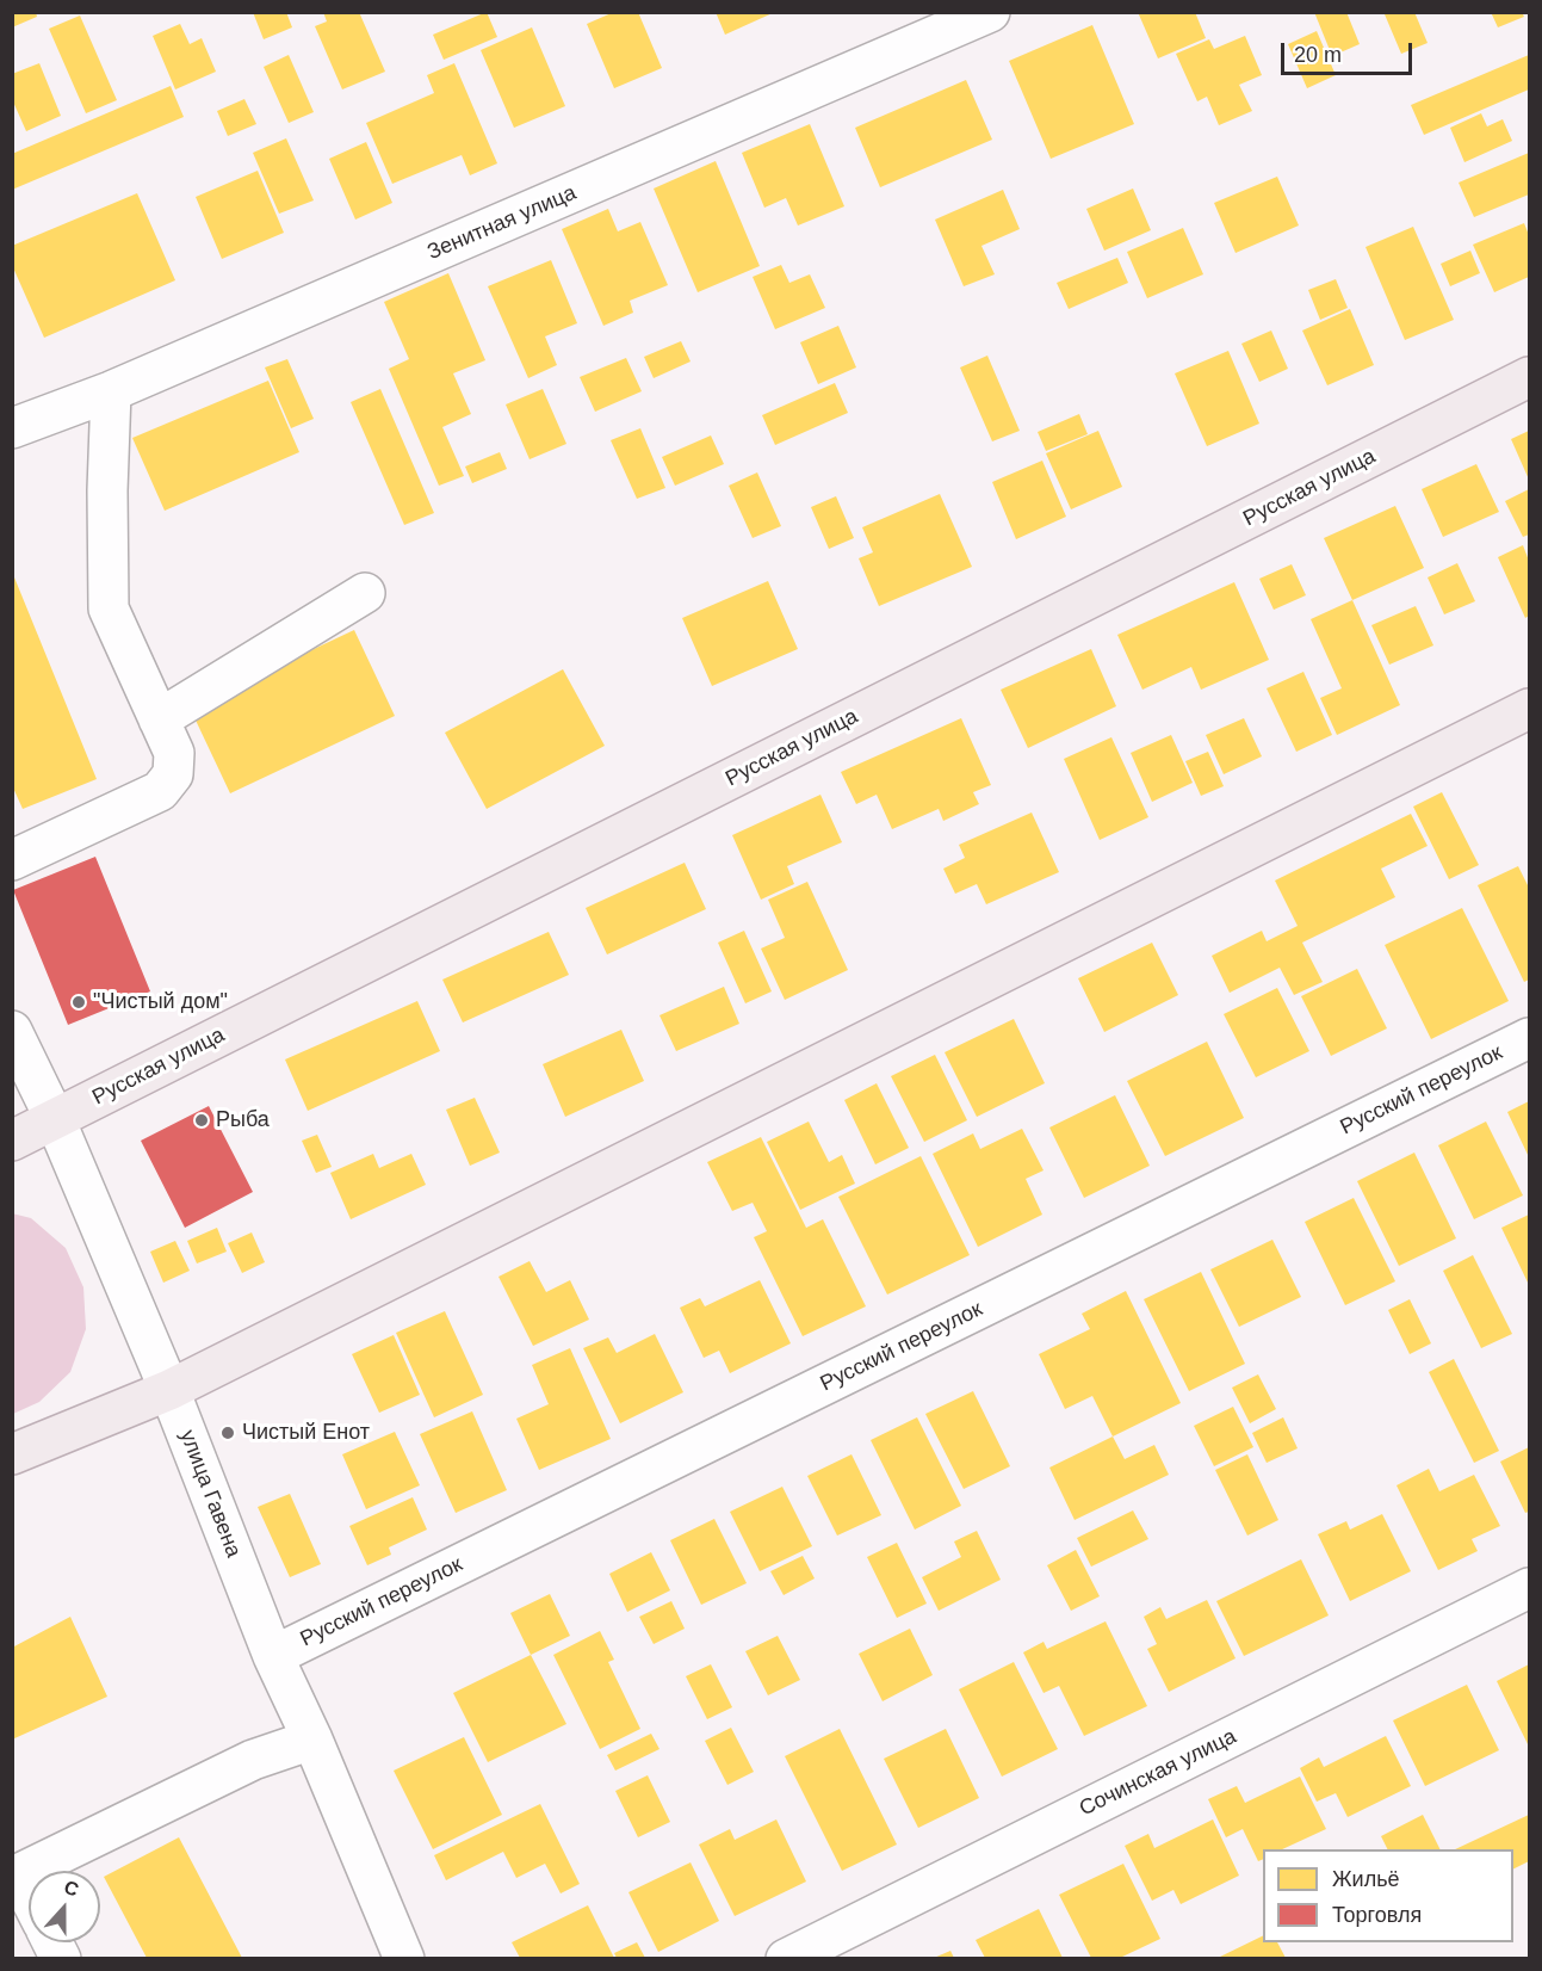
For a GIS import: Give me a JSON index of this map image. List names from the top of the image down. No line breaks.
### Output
{"streets":{"main road":["Русская улица"],"street":["Зенитная улица","Русский переулок","улица Гавена","Сочинская улица"]},"crossings":[["Русская улица","улица Гавена"],["Русский переулок","улица Гавена"]],"places":["\"Чистый дом\"","Рыба","Чистый Енот"],"legend":["Жильё","Торговля"],"scale_bar":"20 m","north":"top"}
